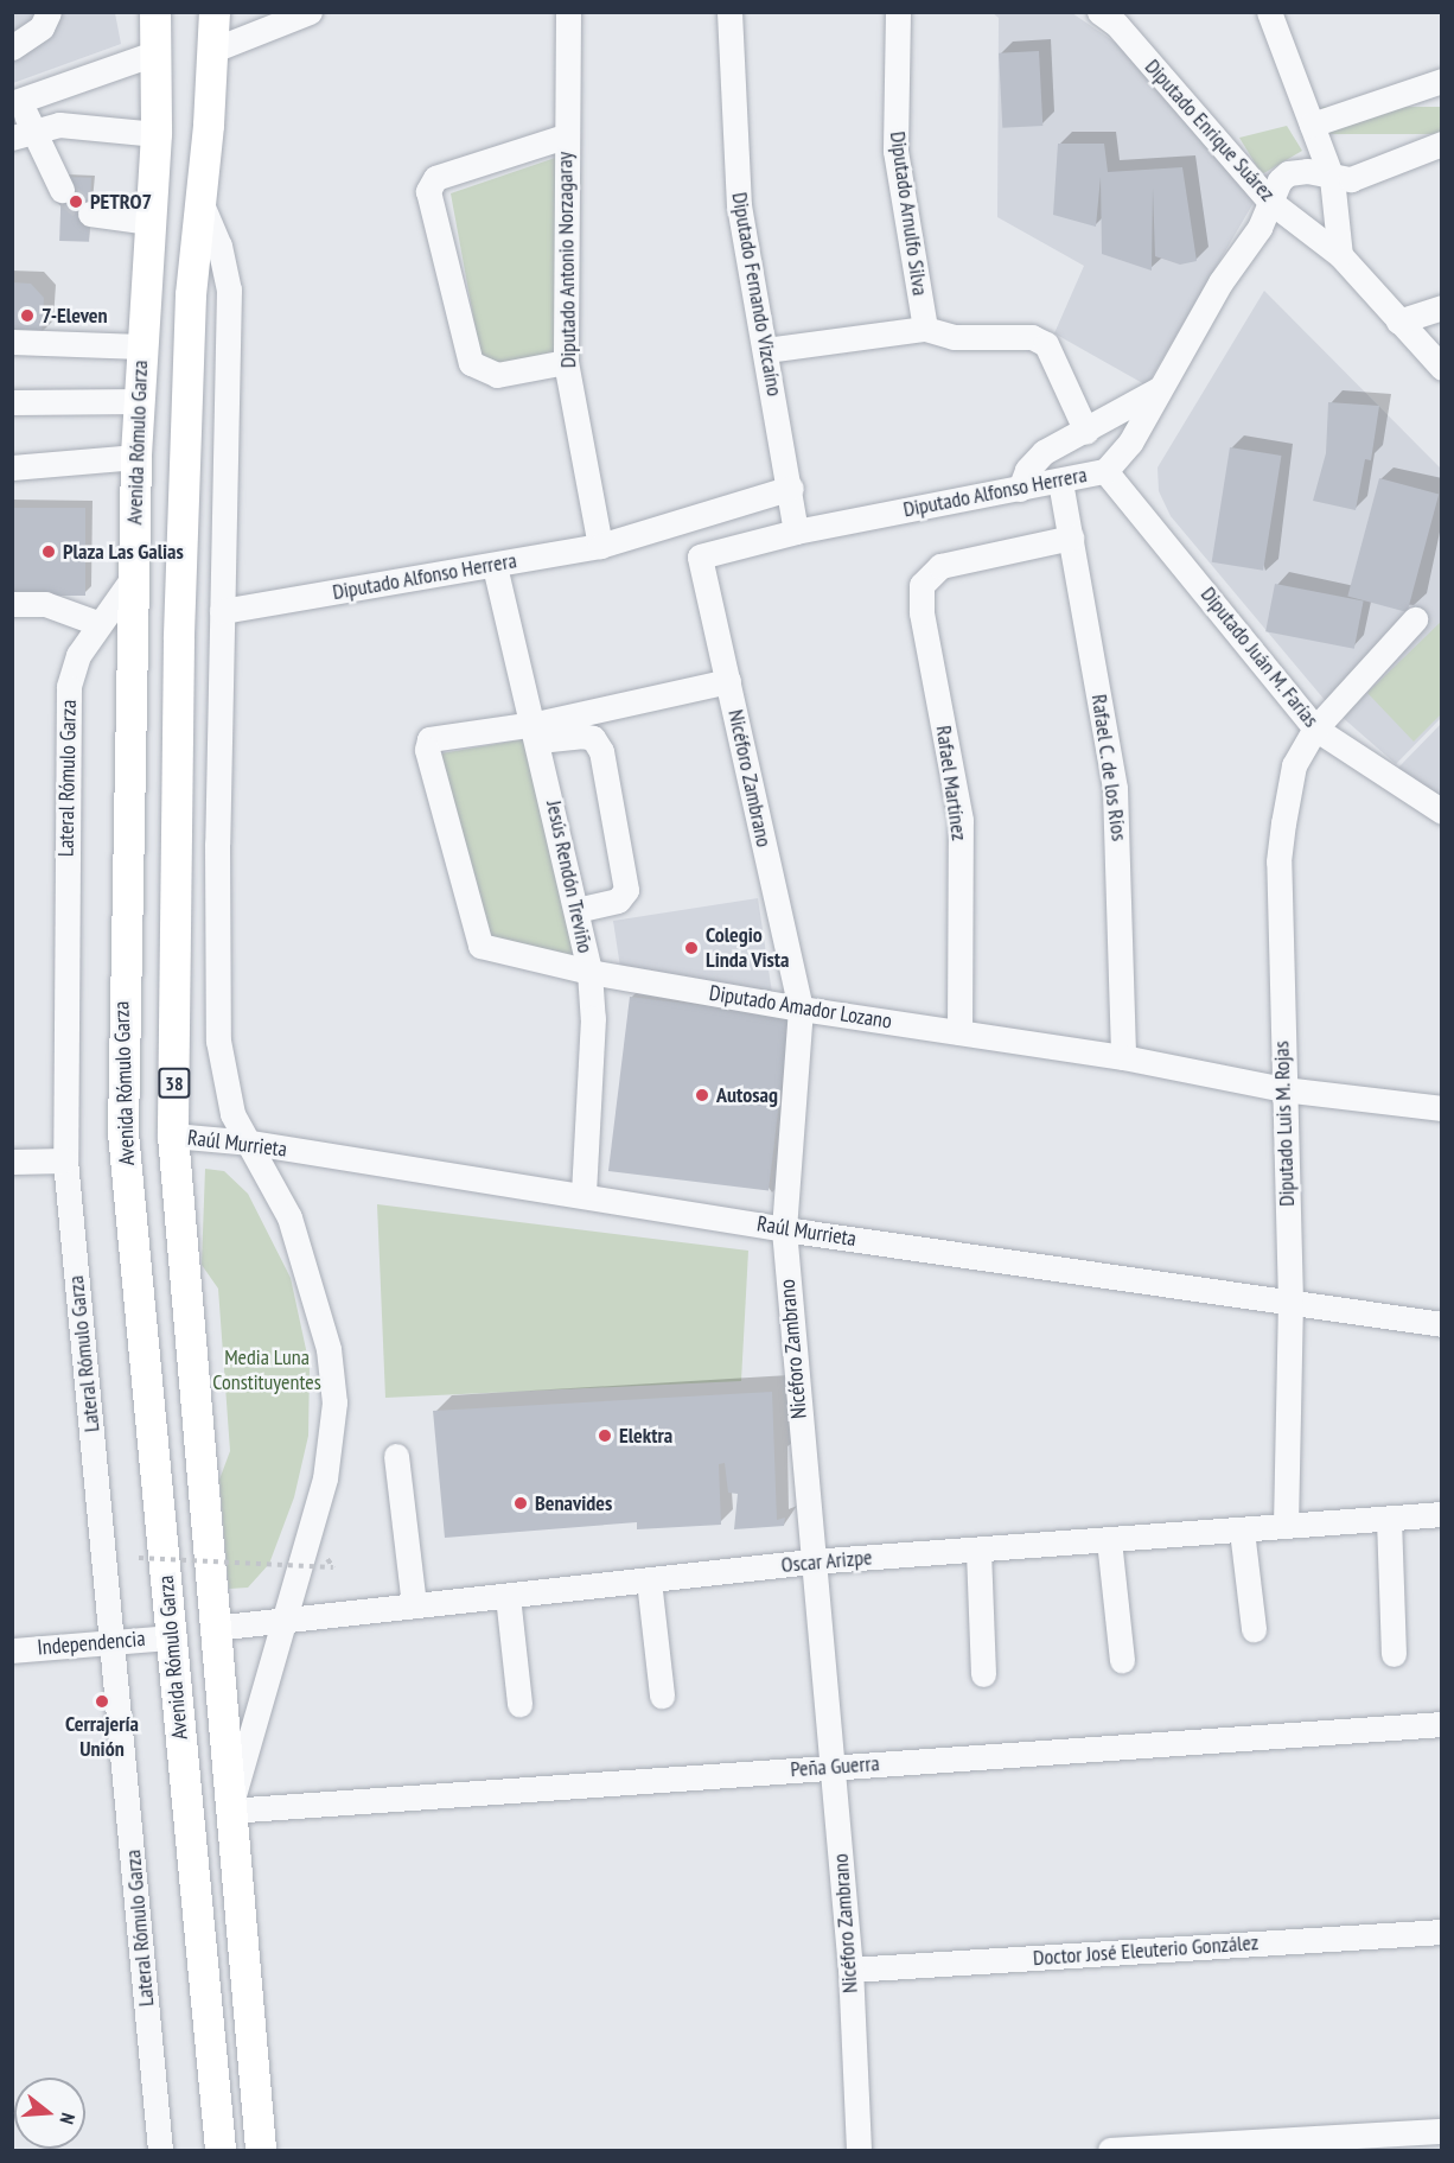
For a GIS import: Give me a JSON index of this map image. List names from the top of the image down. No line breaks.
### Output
{"streets":{"main road":["Avenida Rómulo Garza","38"],"street":["Diputado Enrique Suárez","Diputado Arnulfo Silva","Diputado Antonio Norzagaray","Diputado Fernando Vizcaíno","Diputado Alfonso Herrera","Diputado Juán M. Farías","Rafael C. de los Ríos","Lateral Rómulo Garza","Nicéforo Zambrano","Rafael Martínez","Jesús Rendón Treviño","Diputado Amador Lozano","Diputado Luis M. Rojas","Raúl Murrieta","Oscar Arizpe","Independencia","Peña Guerra","Doctor José Eleuterio González"]},"crossings":[["Diputado Enrique Suárez","Diputado Alfonso Herrera"],["Diputado Antonio Norzagaray","Diputado Alfonso Herrera"],["Diputado Fernando Vizcaíno","Diputado Alfonso Herrera"],["Avenida Rómulo Garza","Diputado Alfonso Herrera"],["Avenida Rómulo Garza","Lateral Rómulo Garza"],["Avenida Rómulo Garza","Raúl Murrieta"],["Avenida Rómulo Garza","Oscar Arizpe"],["Avenida Rómulo Garza","Independencia"],["Avenida Rómulo Garza","Peña Guerra"],["Diputado Alfonso Herrera","Diputado Juán M. Farías"],["Diputado Alfonso Herrera","Rafael C. de los Ríos"],["Diputado Alfonso Herrera","Nicéforo Zambrano"],["Diputado Alfonso Herrera","Jesús Rendón Treviño"],["Diputado Juán M. Farías","Diputado Luis M. Rojas"],["Rafael C. de los Ríos","Rafael Martínez"],["Rafael C. de los Ríos","Diputado Amador Lozano"],["Lateral Rómulo Garza","Independencia"],["Nicéforo Zambrano","Diputado Amador Lozano"],["Nicéforo Zambrano","Raúl Murrieta"],["Nicéforo Zambrano","Oscar Arizpe"],["Nicéforo Zambrano","Peña Guerra"],["Nicéforo Zambrano","Doctor José Eleuterio González"],["Rafael Martínez","Diputado Amador Lozano"],["Jesús Rendón Treviño","Diputado Amador Lozano"],["Jesús Rendón Treviño","Raúl Murrieta"],["Diputado Amador Lozano","Diputado Luis M. Rojas"],["Diputado Luis M. Rojas","Raúl Murrieta"],["Diputado Luis M. Rojas","Oscar Arizpe"]],"parks":["Media Luna Constituyentes"],"places":["PETRO7","7-Eleven","Plaza Las Galias","Colegio Linda Vista","Autosag","Elektra","Benavides","Cerrajería Unión"],"north":"right"}
